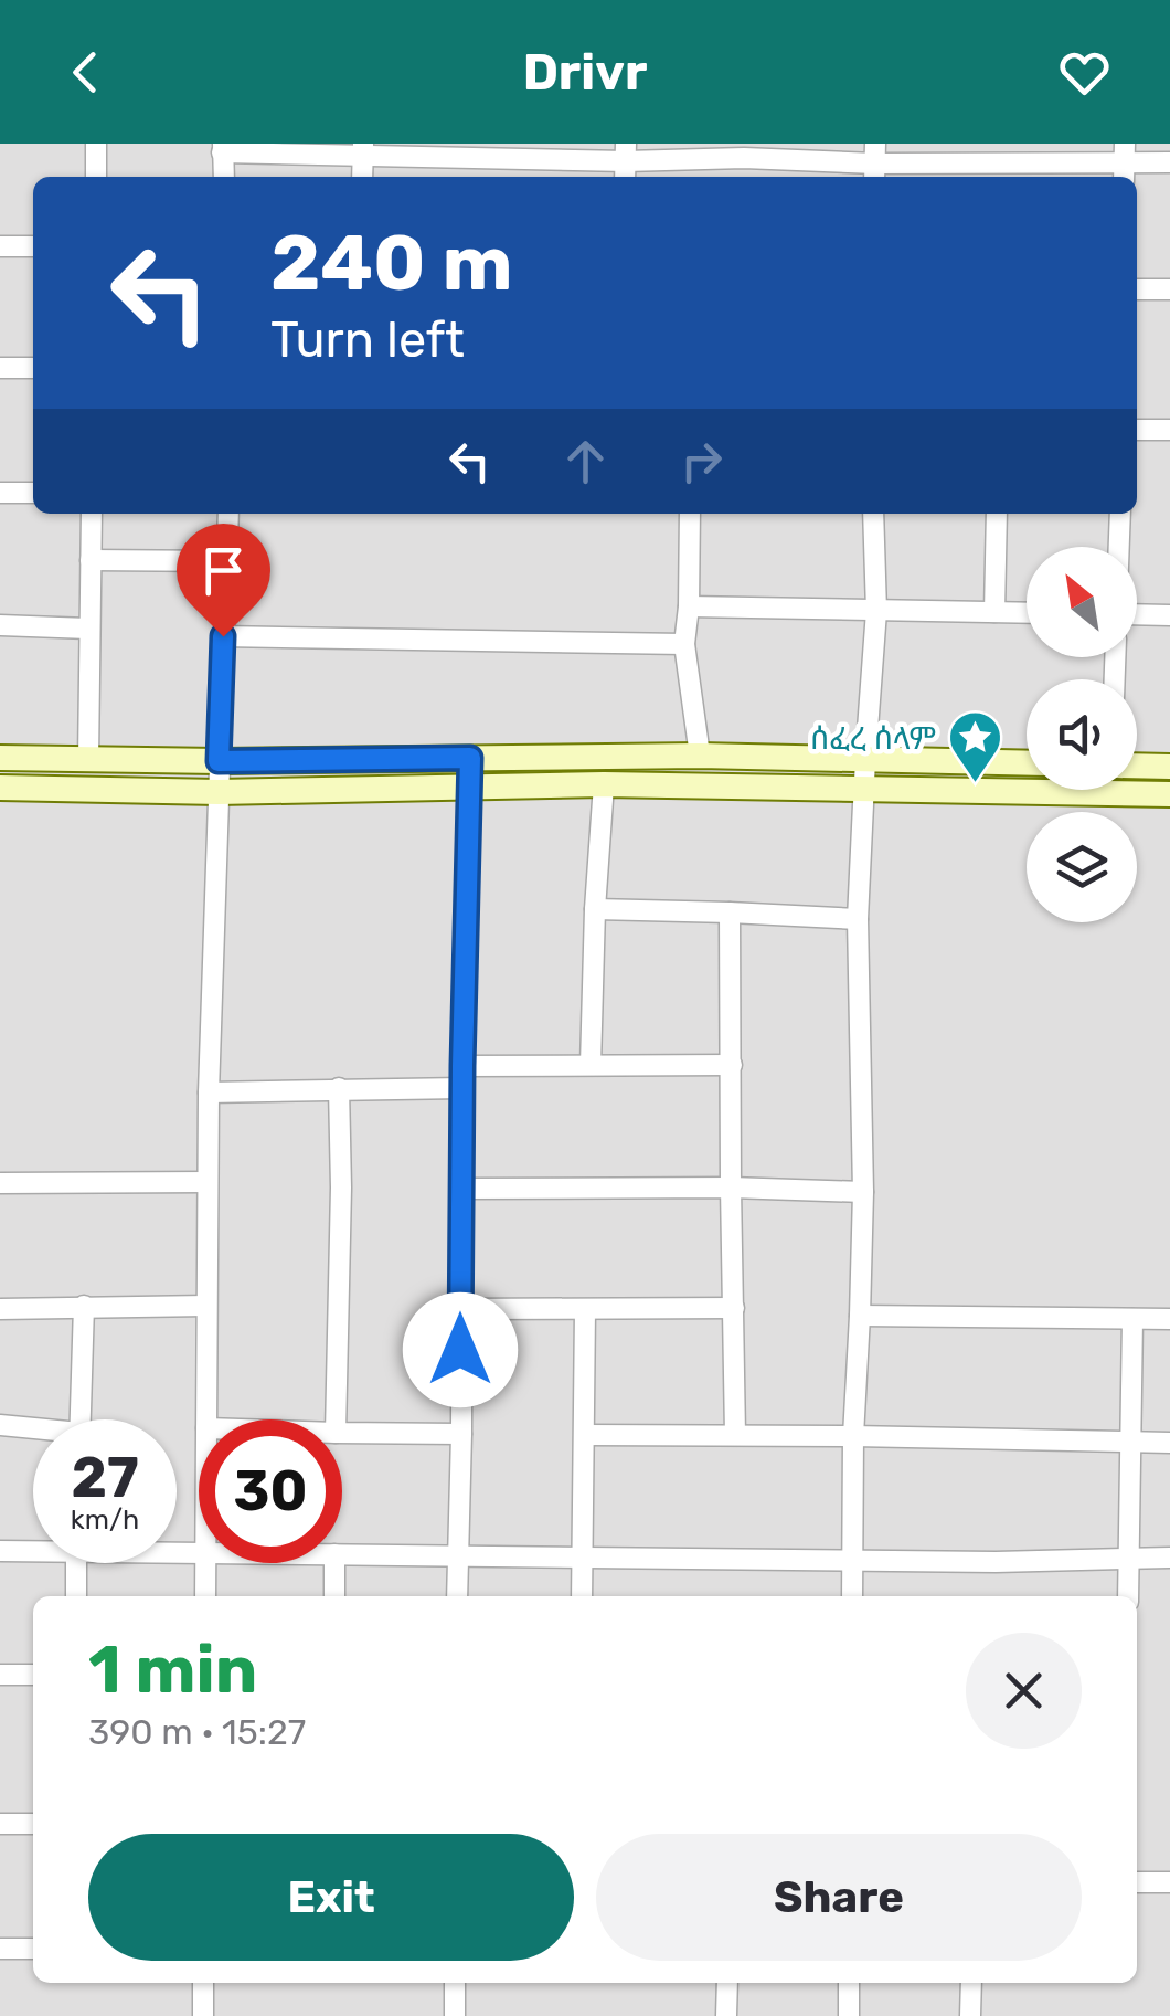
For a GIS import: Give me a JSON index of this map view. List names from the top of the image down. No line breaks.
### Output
{"places":{"place":["ሰፈረ ሰላም"]},"north":"top left","page":{"header":"Drivr","turn":["240 m","Turn left"],"speed":"27 km/h","limit":"30","heading":["1 min","390 m · 15:27"],"buttons":["Exit","Share"]}}
